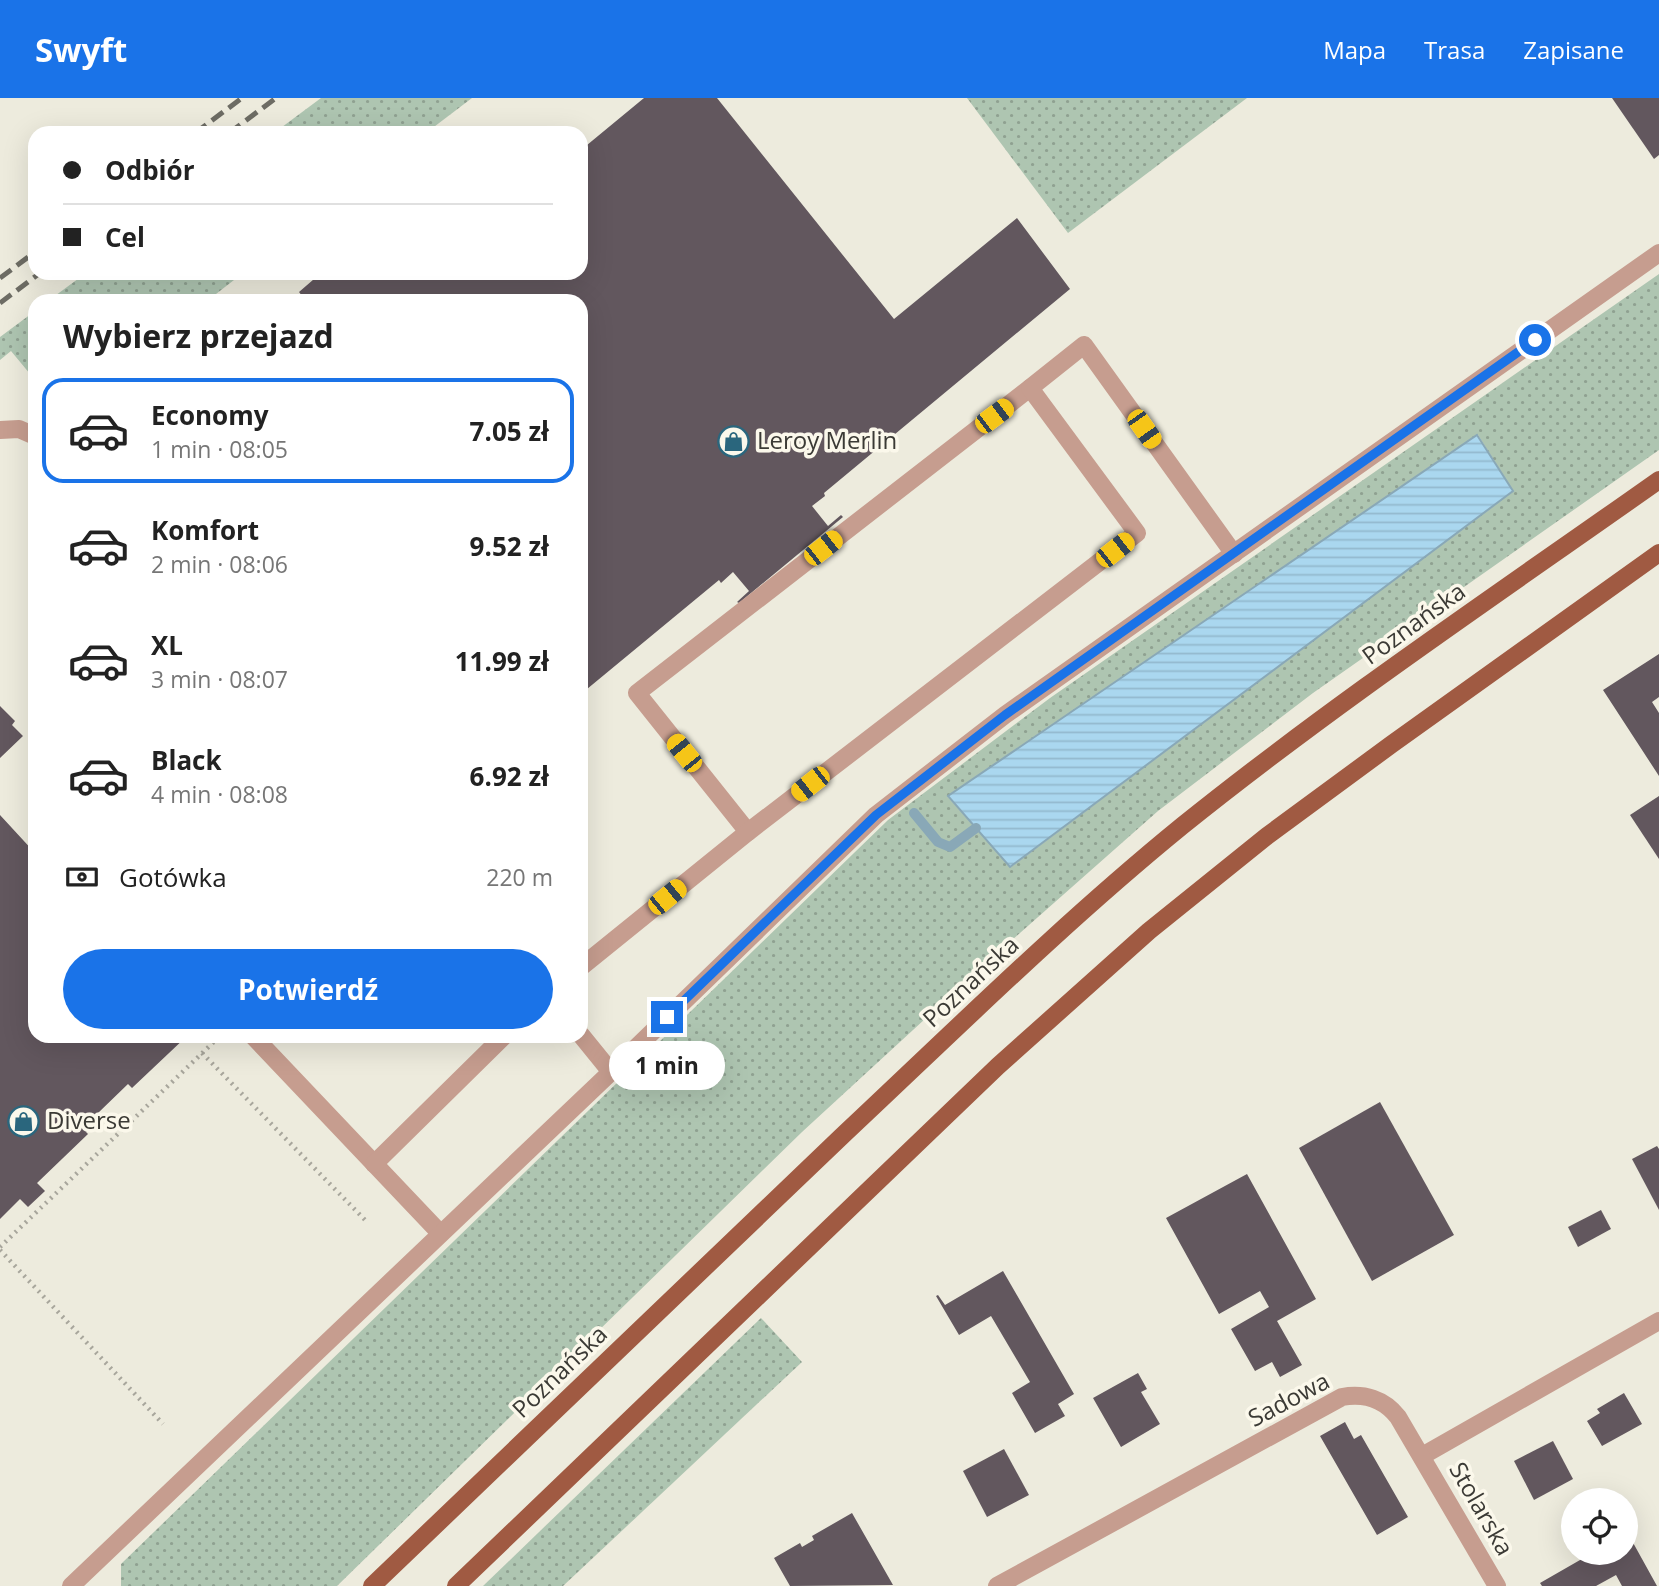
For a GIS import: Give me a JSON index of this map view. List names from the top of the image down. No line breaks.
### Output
{"streets":{"main road":["Poznańska"],"street":["Sadowa","Stolarska"]},"crossings":[["Sadowa","Stolarska"]],"places":{"shop":["Leroy Merlin","Diverse"]},"page":{"header":"Swyft","nav":["Mapa","Trasa","Zapisane"],"banner":["Odbiór","Cel"],"heading":"Wybierz przejazd","list":[{"name":"Economy","note":"1 min · 08:05","value":"7.05 zł"},{"name":"Komfort","note":"2 min · 08:06","value":"9.52 zł"},{"name":"XL","note":"3 min · 08:07","value":"11.99 zł"},{"name":"Black","note":"4 min · 08:08","value":"6.92 zł"}],"pay":["Gotówka","220 m"],"buttons":"Potwierdź","bubble":"1 min"}}
